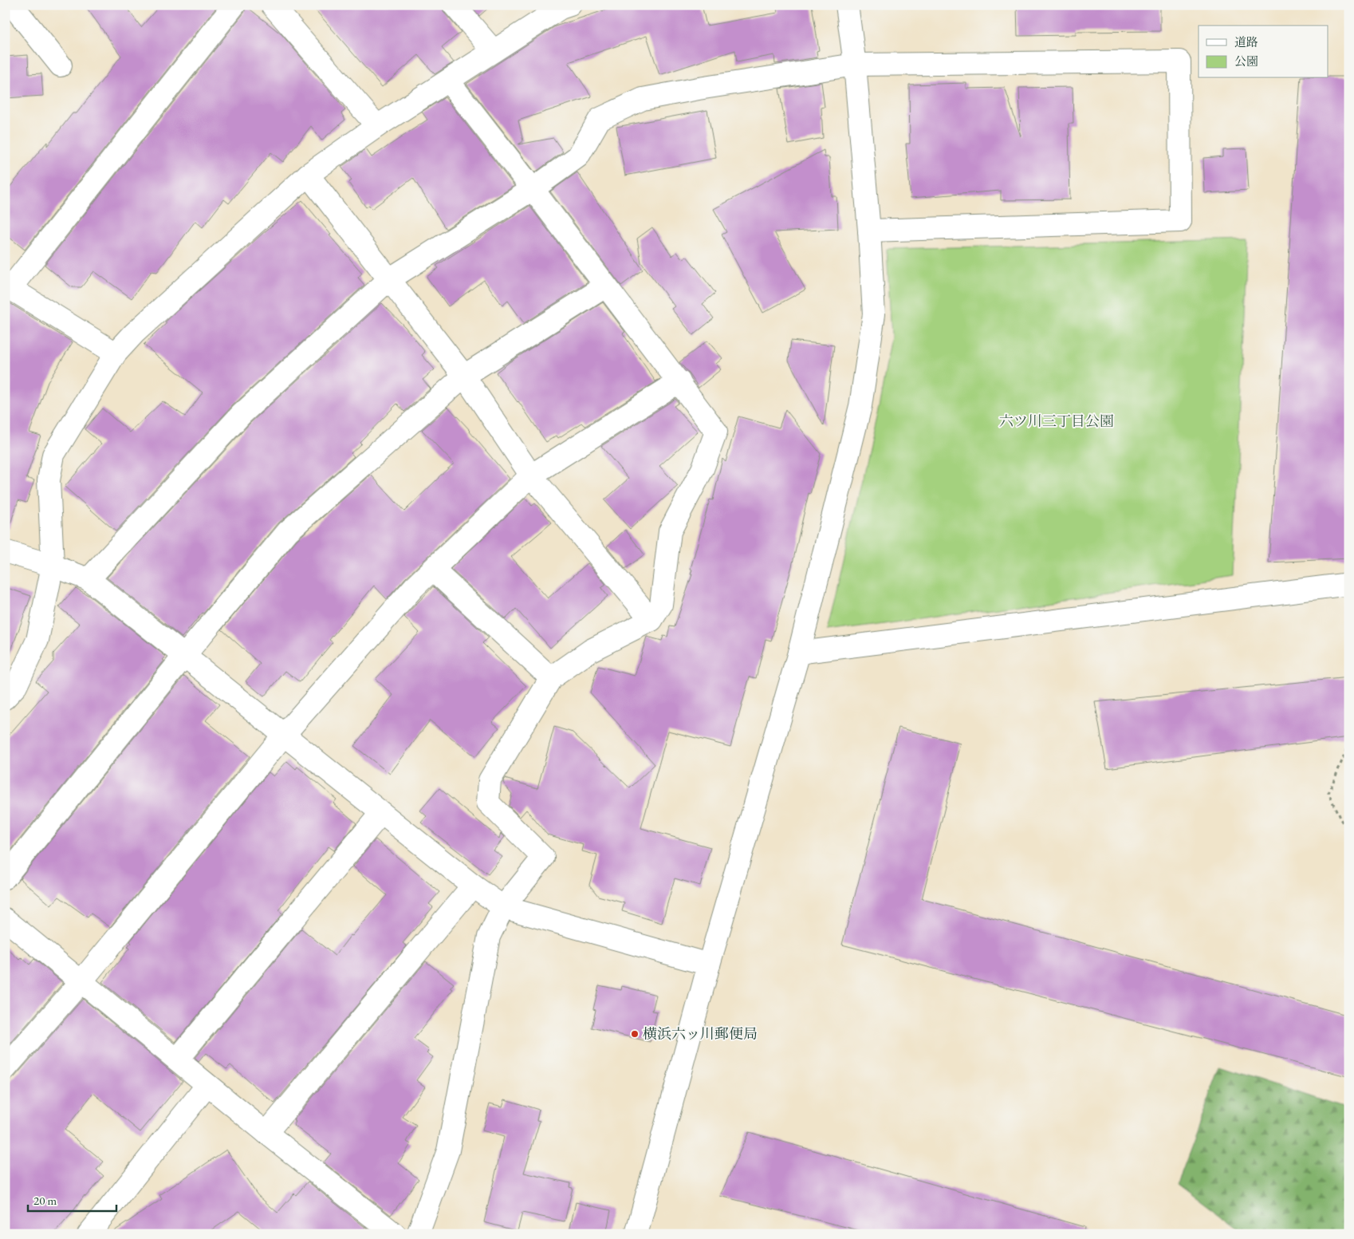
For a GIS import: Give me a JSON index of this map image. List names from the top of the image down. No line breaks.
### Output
{"parks":["六ツ川三丁目公園"],"places":["横浜六ッ川郵便局"],"legend":["道路","公園"],"scale_bar":"20 m"}
